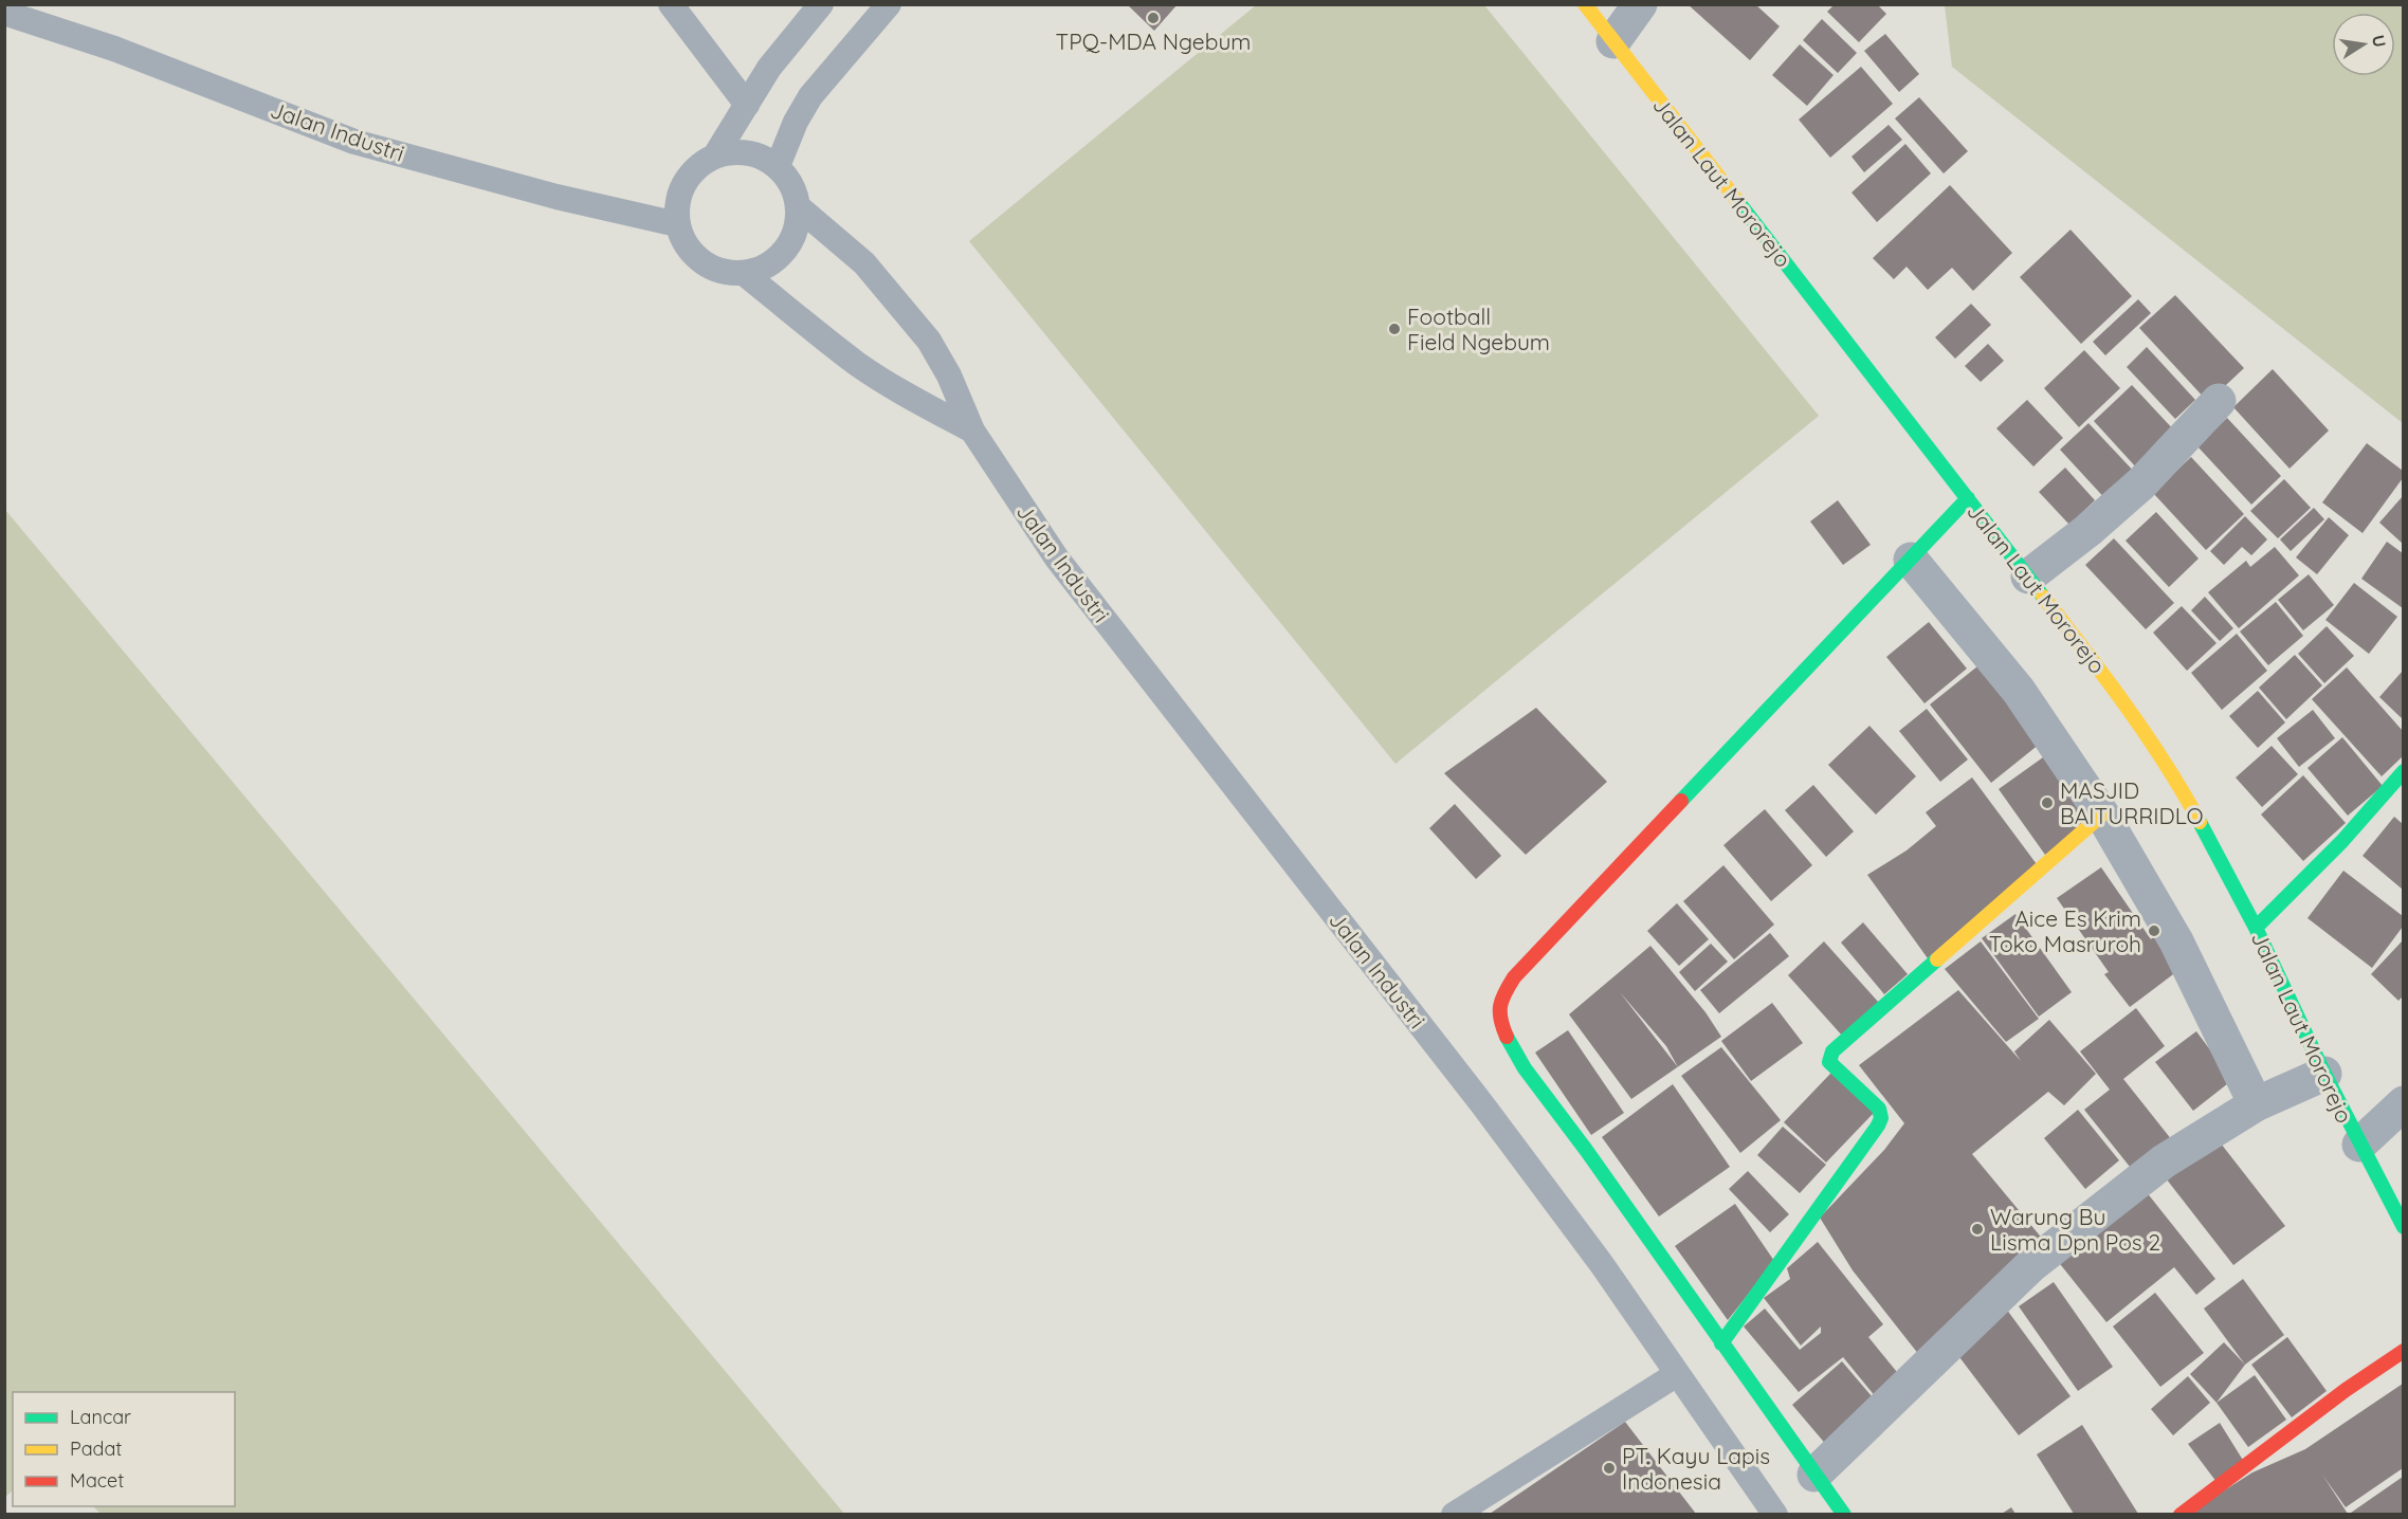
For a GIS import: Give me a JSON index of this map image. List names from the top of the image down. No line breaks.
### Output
{"streets":{"street":["Jalan Laut Mororejo"],"lane":["Jalan Industri"]},"places":["TPQ-MDA Ngebum","Football Field Ngebum","MASJID BAITURRIDLO","Aice Es Krim Toko Masruroh","Warung Bu Lisma Dpn Pos 2","PT. Kayu Lapis Indonesia"],"legend":["Lancar","Padat","Macet"],"north":"right"}
